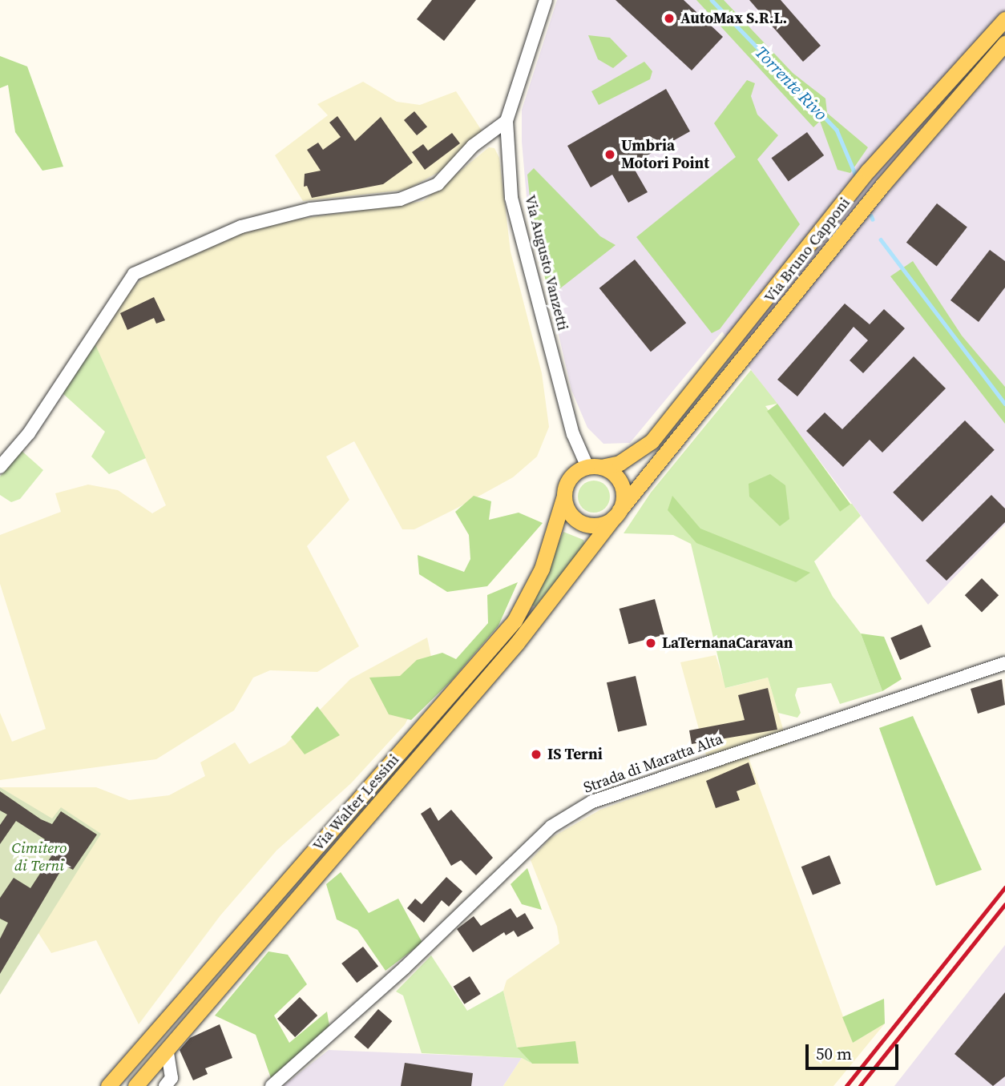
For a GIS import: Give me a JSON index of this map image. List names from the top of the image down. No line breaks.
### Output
{"streets":{"main road":["Via Bruno Capponi","Via Walter Lessini"],"street":["Via Augusto Vanzetti","Strada di Maratta Alta"]},"crossings":[["Via Bruno Capponi","Via Augusto Vanzetti"],["Via Bruno Capponi","Via Walter Lessini"],["Via Augusto Vanzetti","Via Walter Lessini"]],"water":["Torrente Rivo"],"parks":["Cimitero di Terni"],"places":["AutoMax S.R.L.","Umbria Motori Point","LaTernanaCaravan","IS Terni"],"scale_bar":"50 m"}
